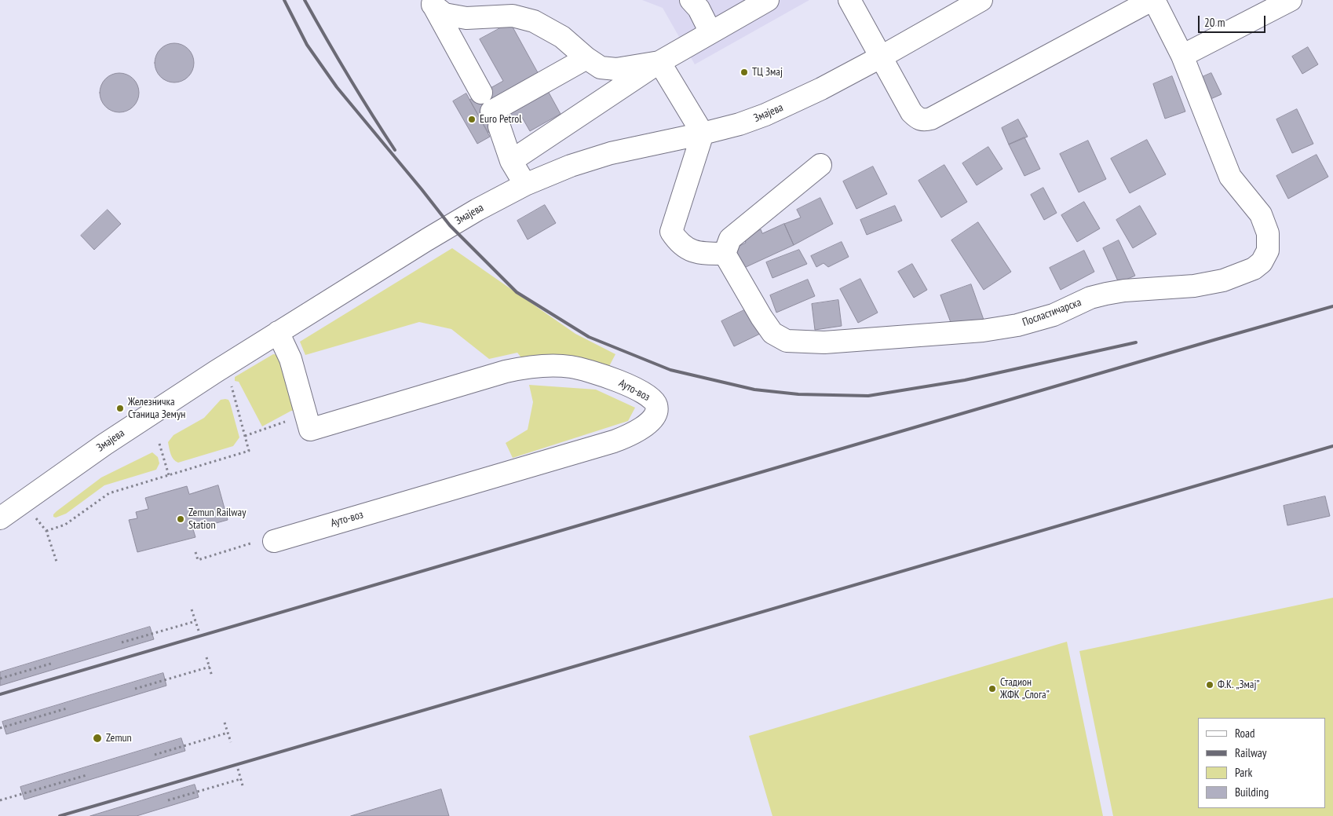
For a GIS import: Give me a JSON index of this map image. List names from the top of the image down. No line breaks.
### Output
{"streets":{"street":["Змајева","Посластичарска","Ауто-воз"]},"crossings":[["Змајева","Ауто-воз"]],"places":["ТЦ Змај","Euro Petrol","Железничка Станица Земун","Zemun Railway Station","Ф.К. „Змај”","Стадион ЖФК „Слога”","Zemun"],"legend":["Road","Railway","Park","Building"],"scale_bar":"20 m"}
